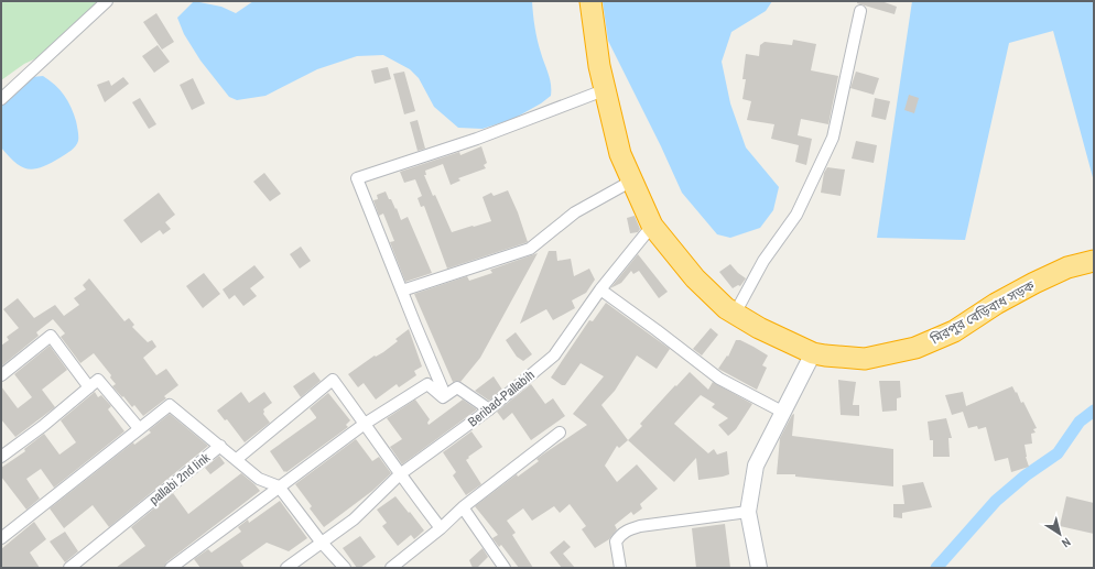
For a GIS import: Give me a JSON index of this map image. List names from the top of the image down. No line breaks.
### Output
{"streets":{"highway":["মিরপুর বেড়িবাধ সড়ক"],"street":["Beribad-Pallabih","pallabi 2nd link"]},"crossings":[["মিরপুর বেড়িবাধ সড়ক","Beribad-Pallabih"]],"north":"bottom right"}
